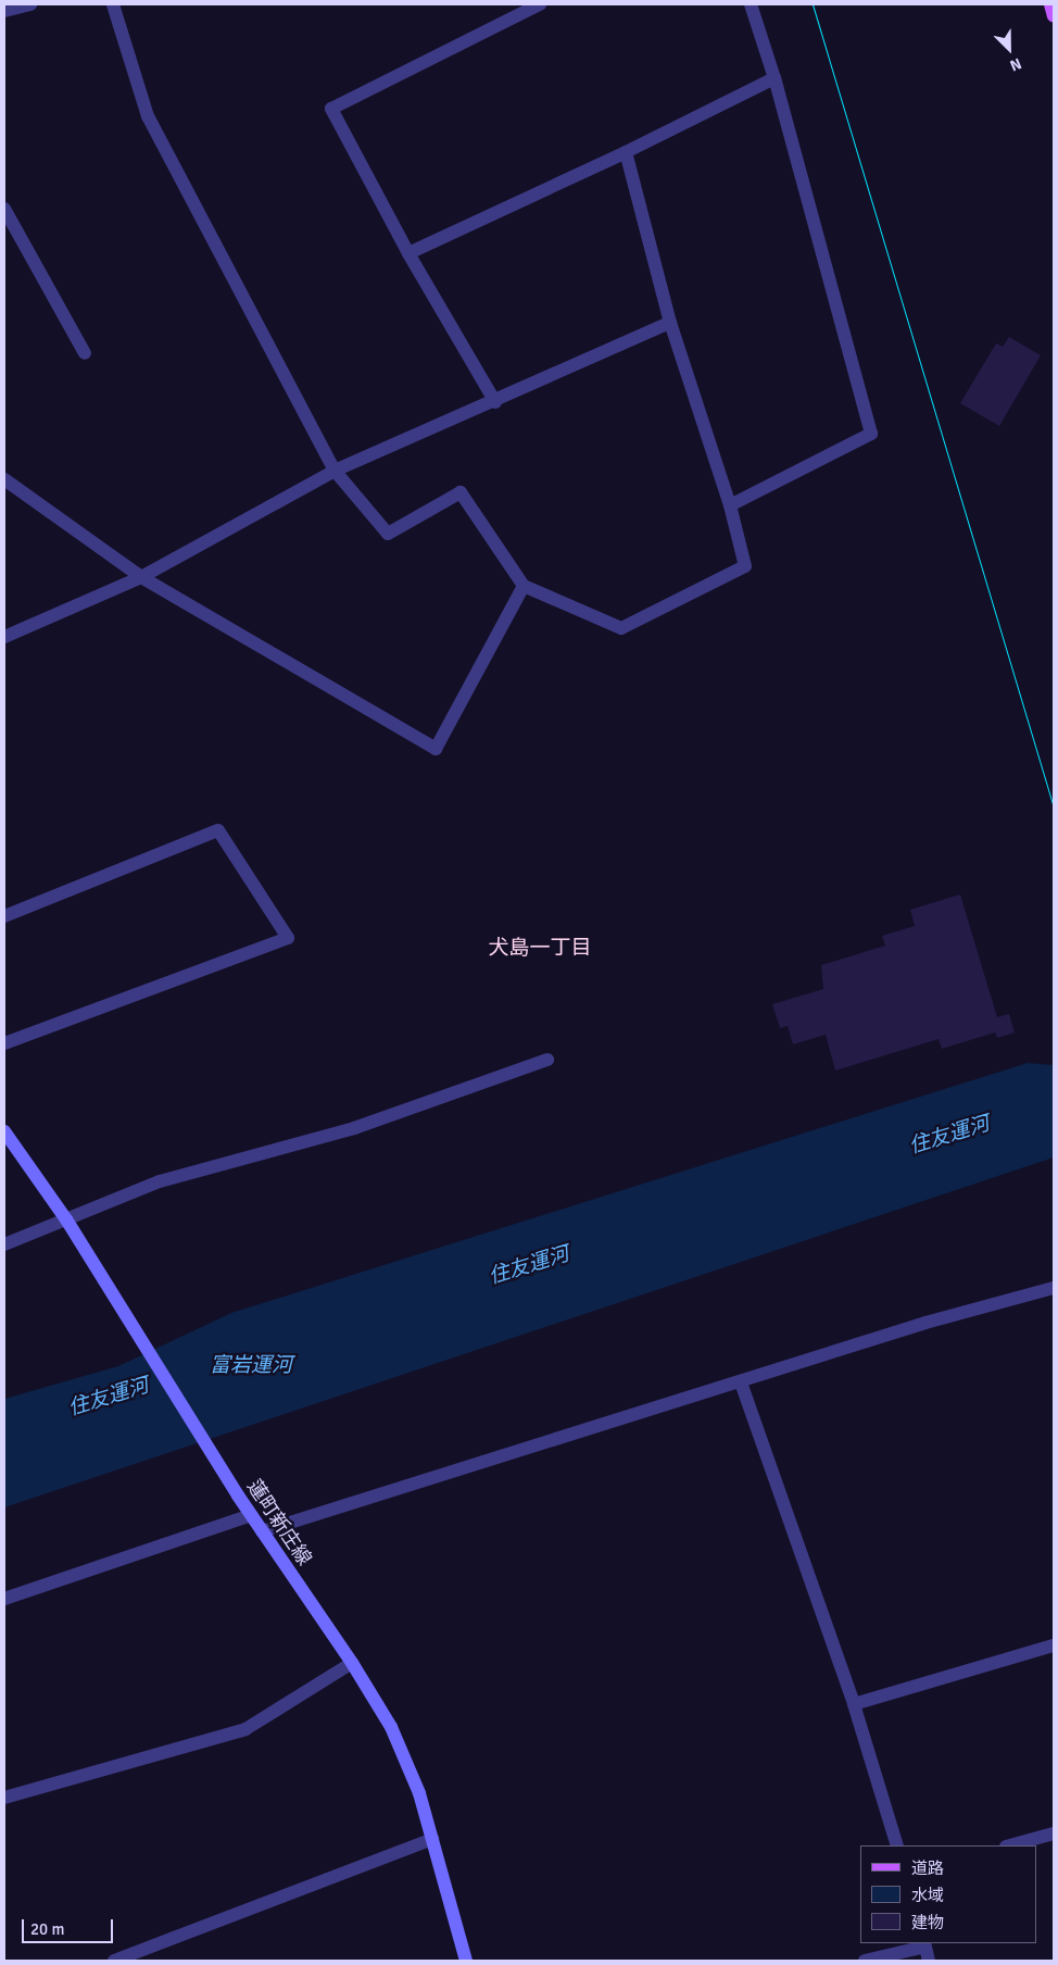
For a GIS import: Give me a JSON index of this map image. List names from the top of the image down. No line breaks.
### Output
{"streets":{"main road":["蓮町新庄線"]},"districts":["犬島一丁目"],"water":["住友運河","富岩運河"],"legend":["道路","水域","建物"],"scale_bar":"20 m","north":"bottom right"}
